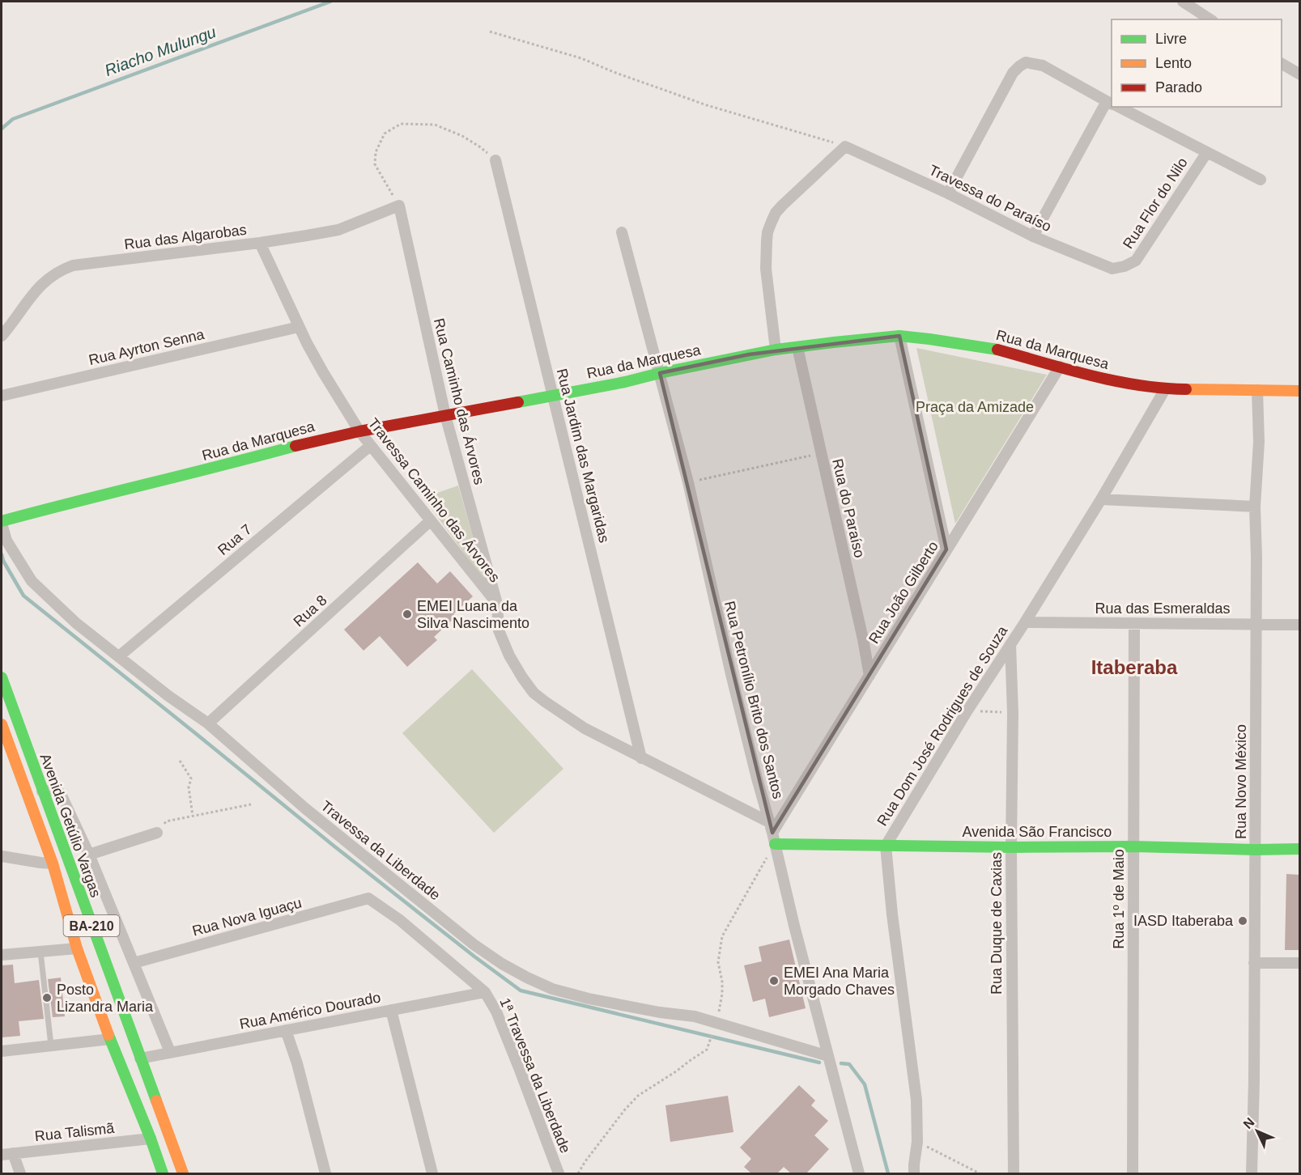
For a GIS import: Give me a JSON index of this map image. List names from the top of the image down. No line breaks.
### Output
{"streets":{"street":["Travessa do Paraíso","Rua Flor do Nilo","Rua das Algarobas","Rua Ayrton Senna","Rua da Marquesa","Rua Caminho das Árvores","Rua Jardim das Margaridas","Travessa Caminho das Árvores","Rua do Paraíso","Rua 7","Rua João Gilberto","Rua das Esmeraldas","Rua 8","Rua Petronílio Brito dos Santos","Rua Dom José Rodrigues de Souza","Rua Novo México","Avenida Getúlio Vargas","Avenida São Francisco","Travessa da Liberdade","Rua 1º de Maio","Rua Nova Iguaçu","Rua Duque de Caxias","BA-210","Rua Américo Dourado","1ª Travessa da Liberdade","Rua Talismã"]},"crossings":[["Travessa do Paraíso","Rua Flor do Nilo"],["Rua das Algarobas","Rua Caminho das Árvores"],["Rua das Algarobas","Travessa Caminho das Árvores"],["Rua Ayrton Senna","Travessa Caminho das Árvores"],["Rua da Marquesa","Rua Caminho das Árvores"],["Rua da Marquesa","Rua Jardim das Margaridas"],["Rua da Marquesa","Travessa Caminho das Árvores"],["Rua da Marquesa","Rua do Paraíso"],["Rua da Marquesa","Rua João Gilberto"],["Rua da Marquesa","Rua Petronílio Brito dos Santos"],["Rua da Marquesa","Rua Dom José Rodrigues de Souza"],["Rua da Marquesa","Rua Novo México"],["Rua da Marquesa","Travessa da Liberdade"],["Rua Caminho das Árvores","Travessa Caminho das Árvores"],["Rua Jardim das Margaridas","Travessa Caminho das Árvores"],["Travessa Caminho das Árvores","Rua 7"],["Travessa Caminho das Árvores","Rua João Gilberto"],["Travessa Caminho das Árvores","Rua 8"],["Travessa Caminho das Árvores","Rua Petronílio Brito dos Santos"],["Travessa Caminho das Árvores","Avenida São Francisco"],["Rua do Paraíso","Rua João Gilberto"],["Rua 7","Travessa da Liberdade"],["Rua João Gilberto","Rua Petronílio Brito dos Santos"],["Rua João Gilberto","Avenida São Francisco"],["Rua das Esmeraldas","Rua Dom José Rodrigues de Souza"],["Rua das Esmeraldas","Rua Novo México"],["Rua das Esmeraldas","Rua 1º de Maio"],["Rua 8","Travessa da Liberdade"],["Rua Petronílio Brito dos Santos","Avenida São Francisco"],["Rua Petronílio Brito dos Santos","Travessa da Liberdade"],["Rua Dom José Rodrigues de Souza","Avenida São Francisco"],["Rua Dom José Rodrigues de Souza","Rua Duque de Caxias"],["Rua Novo México","Avenida São Francisco"],["Avenida Getúlio Vargas","Rua Américo Dourado"],["Avenida Getúlio Vargas","Rua Talismã"],["Avenida São Francisco","Rua 1º de Maio"],["Avenida São Francisco","Rua Duque de Caxias"],["Rua Nova Iguaçu","1ª Travessa da Liberdade"],["Rua Américo Dourado","1ª Travessa da Liberdade"]],"districts":["Itaberaba"],"water":["Riacho Mulungu"],"parks":["Praça da Amizade"],"places":["EMEI Luana da Silva Nascimento","IASD Itaberaba","EMEI Ana Maria Morgado Chaves","Posto Lizandra Maria"],"legend":["Livre","Lento","Parado"],"north":"top left"}
